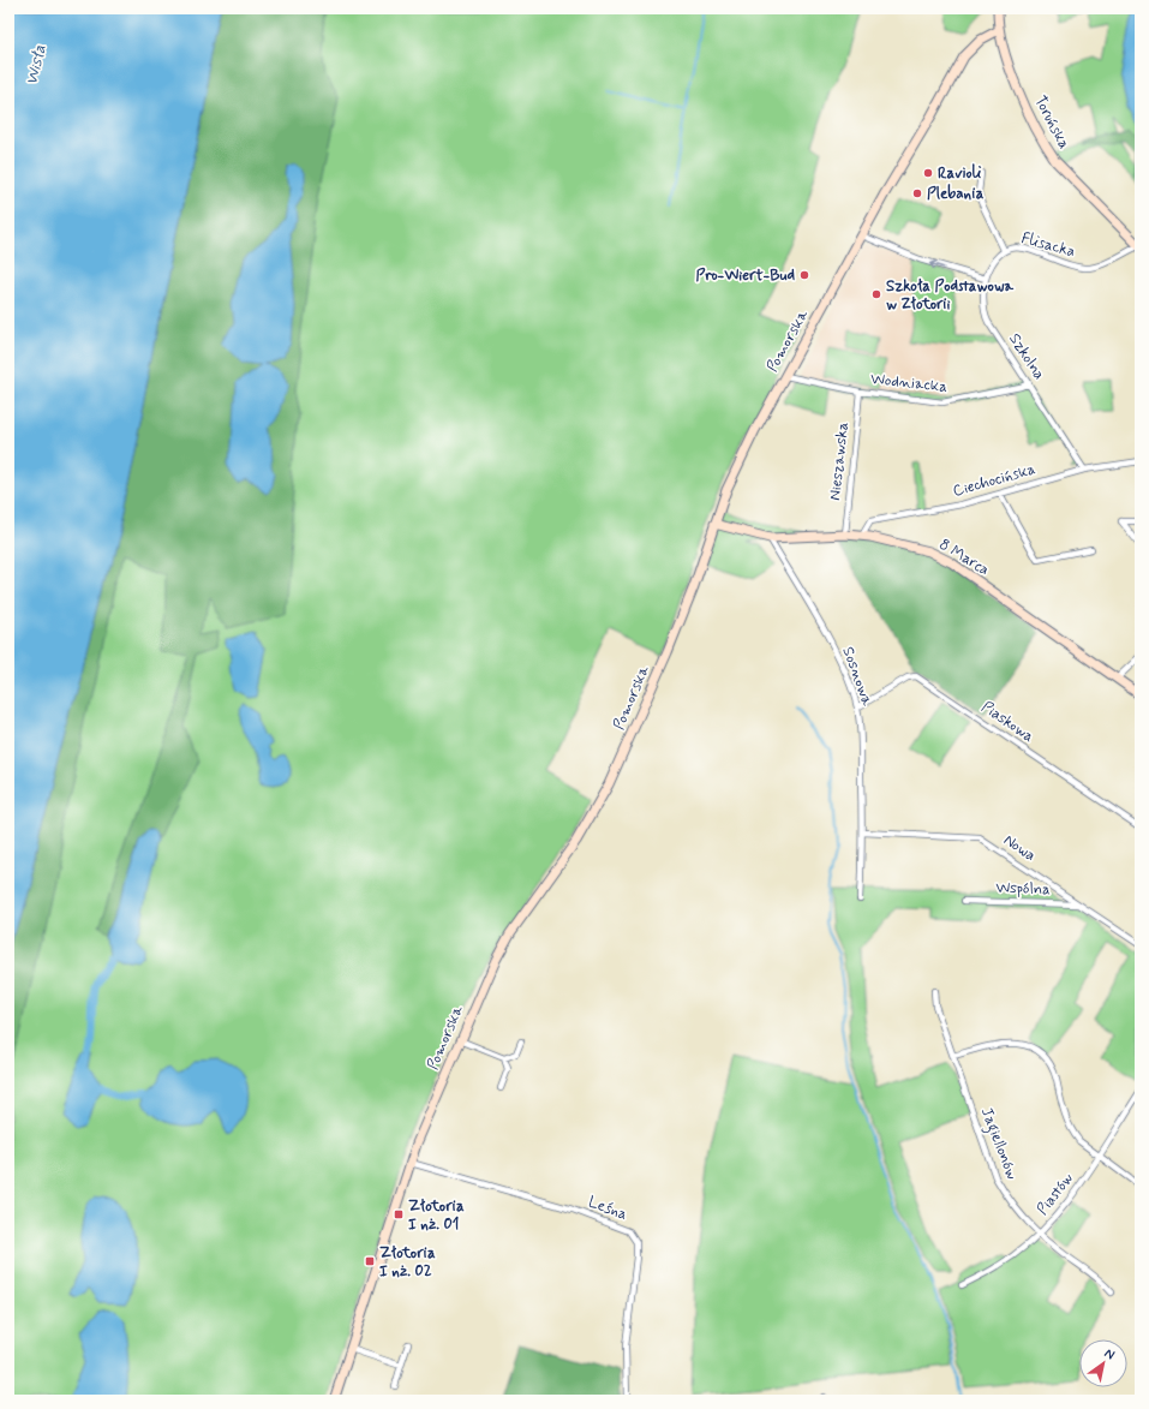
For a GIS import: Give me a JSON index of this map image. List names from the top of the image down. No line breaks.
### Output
{"streets":{"main road":["Toruńska","Pomorska","8 Marca"],"street":["Flisacka","Szkolna","Wodniacka","Nieszawska","Ciechocińska","Sosnowa","Piaskowa","Nowa","Wspólna","Jagiellonów","Piastów","Leśna"]},"crossings":[["Toruńska","Flisacka"],["Toruńska","Pomorska"],["Flisacka","Szkolna"],["Pomorska","Wodniacka"],["Pomorska","8 Marca"],["Pomorska","Leśna"],["Szkolna","Wodniacka"],["Szkolna","Ciechocińska"],["Wodniacka","Nieszawska"],["Nieszawska","8 Marca"],["Ciechocińska","8 Marca"],["8 Marca","Sosnowa"],["Sosnowa","Piaskowa"],["Sosnowa","Nowa"],["Nowa","Wspólna"],["Jagiellonów","Piastów"]],"water":["Wisła"],"places":{"other":["Ravioli","Plebania","Pro-Wiert-Bud","Szkoła Podstawowa w Złotorii"],"transit":["Złotoria I nż. 01","Złotoria I nż. 02"]},"north":"top right"}
